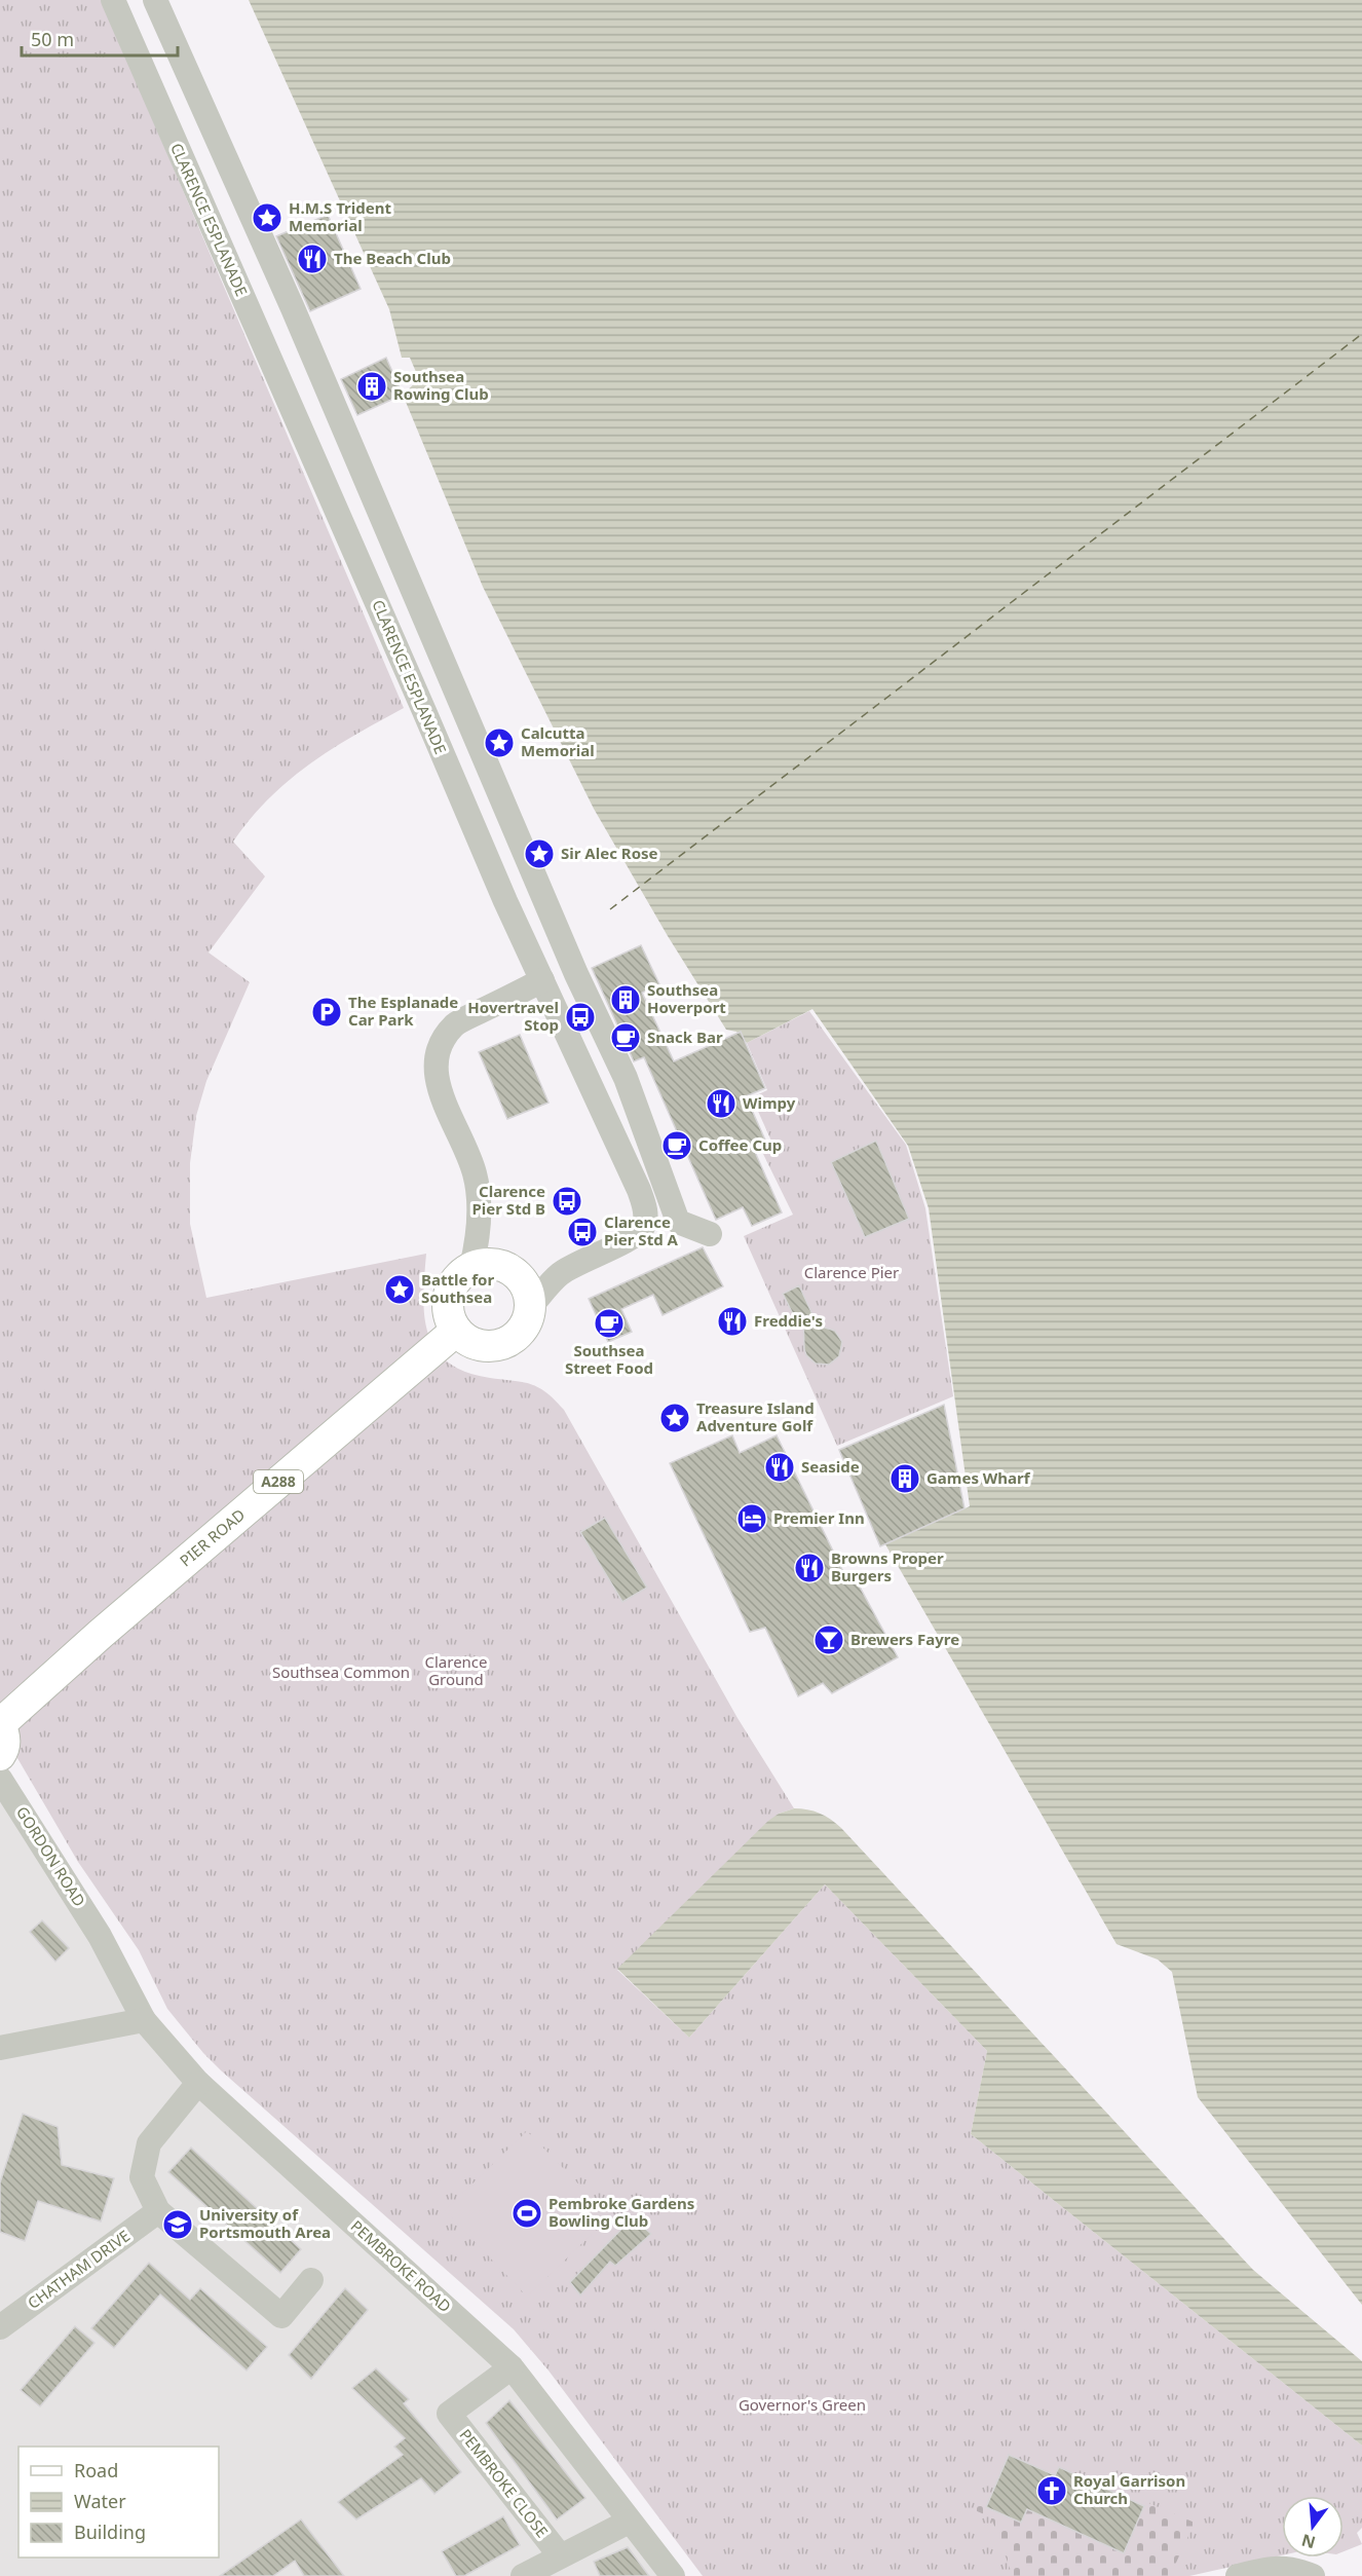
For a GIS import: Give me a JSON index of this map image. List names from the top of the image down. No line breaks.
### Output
{"streets":{"main road":["A288","PIER ROAD"],"street":["CLARENCE ESPLANADE","GORDON ROAD","PEMBROKE ROAD","CHATHAM DRIVE","PEMBROKE CLOSE"]},"crossings":[["CLARENCE ESPLANADE","PIER ROAD"],["A288","PIER ROAD"],["GORDON ROAD","PEMBROKE ROAD"],["PEMBROKE ROAD","PEMBROKE CLOSE"]],"parks":["Clarence Pier","Clarence Ground","Southsea Common","Governor's Green"],"places":{"place":["H.M.S Trident Memorial","Calcutta Memorial","Sir Alec Rose","Battle for Southsea","Treasure Island Adventure Golf"],"restaurant":["The Beach Club","Wimpy","Freddie's","Seaside","Browns Proper Burgers"],"building":["Southsea Rowing Club","Southsea Hoverport","Games Wharf"],"parking":["The Esplanade Car Park"],"bus stop":["Hovertravel Stop","Clarence Pier Std B","Clarence Pier Std A"],"cafe":["Snack Bar","Coffee Cup","Southsea Street Food"],"hotel":["Premier Inn"],"bar":["Brewers Fayre"],"sports":["Pembroke Gardens Bowling Club"],"school or university":["University of Portsmouth Area"],"church":["Royal Garrison Church"]},"legend":["Road","Water","Building"],"scale_bar":"50 m","north":"bottom"}
